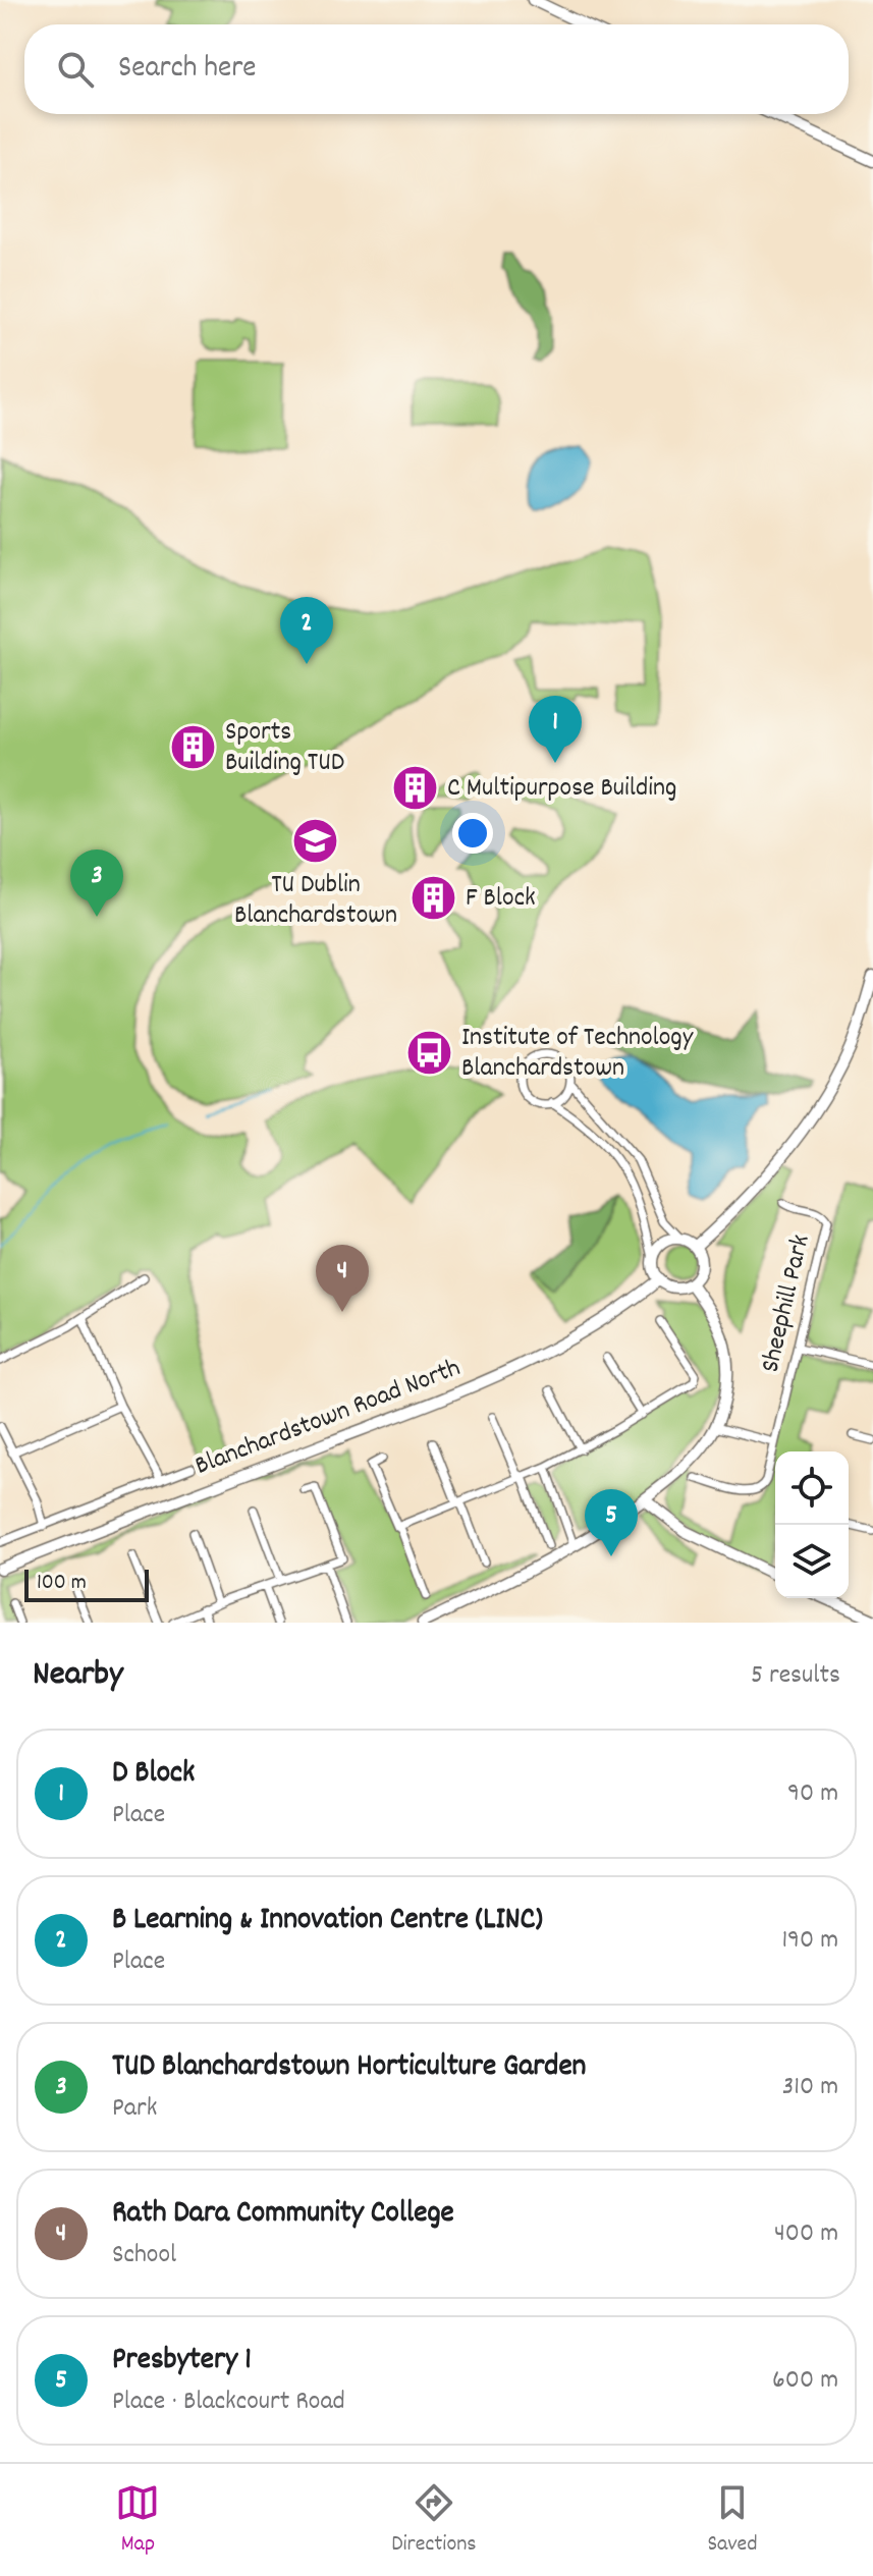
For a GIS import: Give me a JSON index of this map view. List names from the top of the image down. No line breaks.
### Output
{"streets":{"main road":["Blanchardstown Road North"],"street":["Sheephill Park"]},"places":{"building":["Sports Building TUD","C Multipurpose Building","F Block"],"school or university":["TU Dublin Blanchardstown"],"bus stop":["Institute of Technology Blanchardstown"]},"scale_bar":"100 m","page":{"search":"Search here","pins":["2","1","3","4","5"],"scale":"100 m","heading":["Nearby","5 results"],"list":[{"mark":"1","name":"D Block","note":"Place","value":"90 m"},{"mark":"2","name":"B Learning & Innovation Centre (LINC)","note":"Place","value":"190 m"},{"mark":"3","name":"TUD Blanchardstown Horticulture Garden","note":"Park","value":"310 m"},{"mark":"4","name":"Rath Dara Community College","note":"School","value":"400 m"},{"mark":"5","name":"Presbytery 1","note":"Place · Blackcourt Road","value":"600 m"}],"nav":["Map","Directions","Saved"]}}
